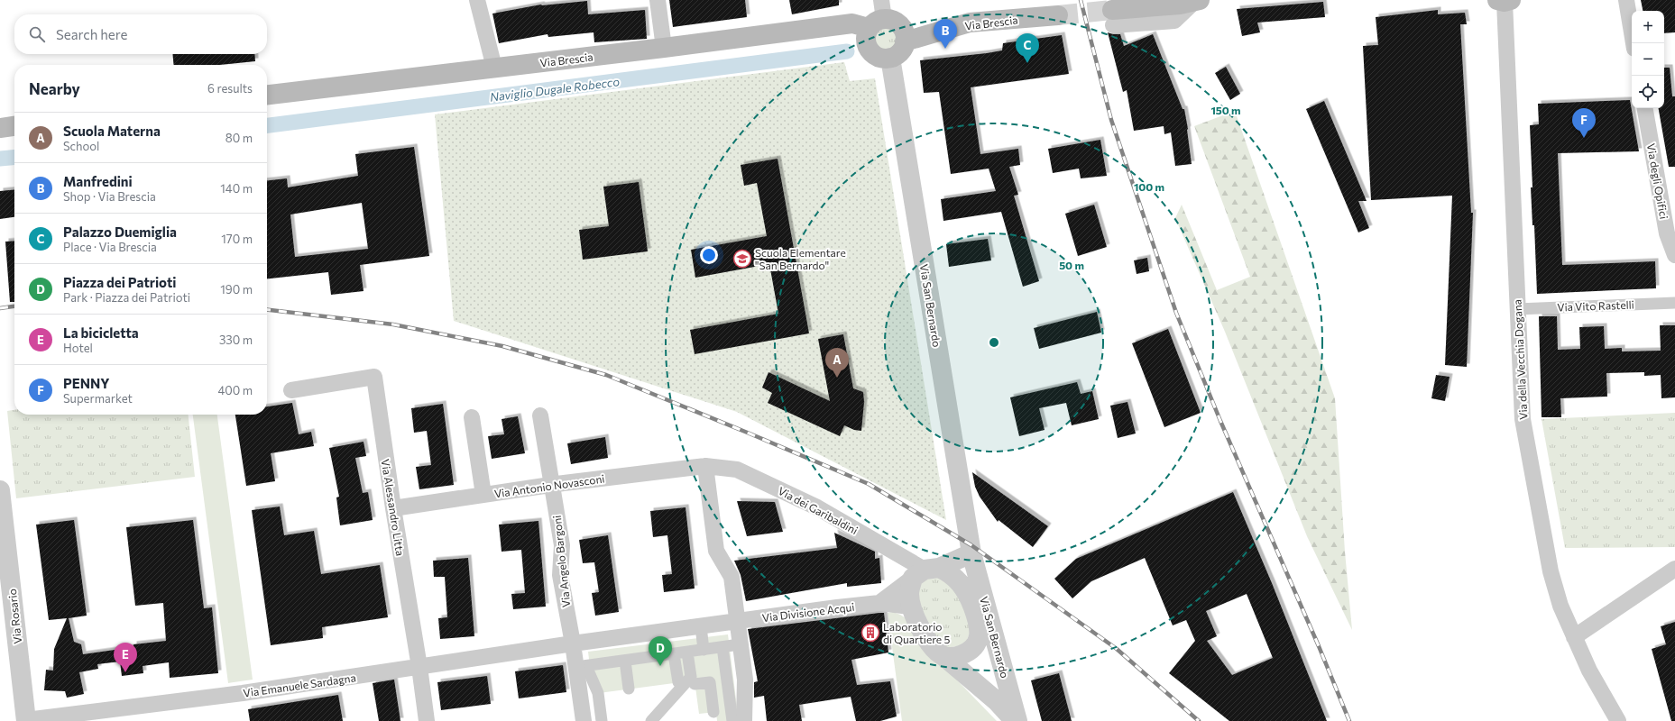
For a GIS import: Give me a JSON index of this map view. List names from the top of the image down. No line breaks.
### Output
{"streets":{"main road":["Via Brescia"],"street":["Via degli Opifici","Via San Bernardo","Via Vito Rastelli","Via della Vecchia Dogana","Via Antonio Novasconi","Via Alessandro Litta","Via dei Garibaldini","Via Angelo Bargoni","Via Divisione Acqui","Via Rosario","Via Emanuele Sardagna"]},"crossings":[["Via Brescia","Via San Bernardo"],["Via Vito Rastelli","Via della Vecchia Dogana"],["Via Antonio Novasconi","Via Alessandro Litta"],["Via Antonio Novasconi","Via dei Garibaldini"],["Via Antonio Novasconi","Via Angelo Bargoni"],["Via Alessandro Litta","Via Emanuele Sardagna"],["Via Angelo Bargoni","Via Emanuele Sardagna"],["Via Divisione Acqui","Via Emanuele Sardagna"],["Via Rosario","Via Emanuele Sardagna"]],"water":["Naviglio Dugale Robecco"],"places":{"school or university":["Scuola Elementare \"San Bernardo\""],"building":["Laboratorio di Quartiere 5"]},"page":{"map_buttons":["+","−"],"search":"Search here","pins":["B","C","F","A","D","E"],"heading":["Nearby","6 results"],"list":[{"mark":"A","name":"Scuola Materna","note":"School","value":"80 m"},{"mark":"B","name":"Manfredini","note":"Shop · Via Brescia","value":"140 m"},{"mark":"C","name":"Palazzo Duemiglia","note":"Place · Via Brescia","value":"170 m"},{"mark":"D","name":"Piazza dei Patrioti","note":"Park · Piazza dei Patrioti","value":"190 m"},{"mark":"E","name":"La bicicletta","note":"Hotel","value":"330 m"},{"mark":"F","name":"PENNY","note":"Supermarket","value":"400 m"}]},"rings":["150 m","100 m","50 m"]}
